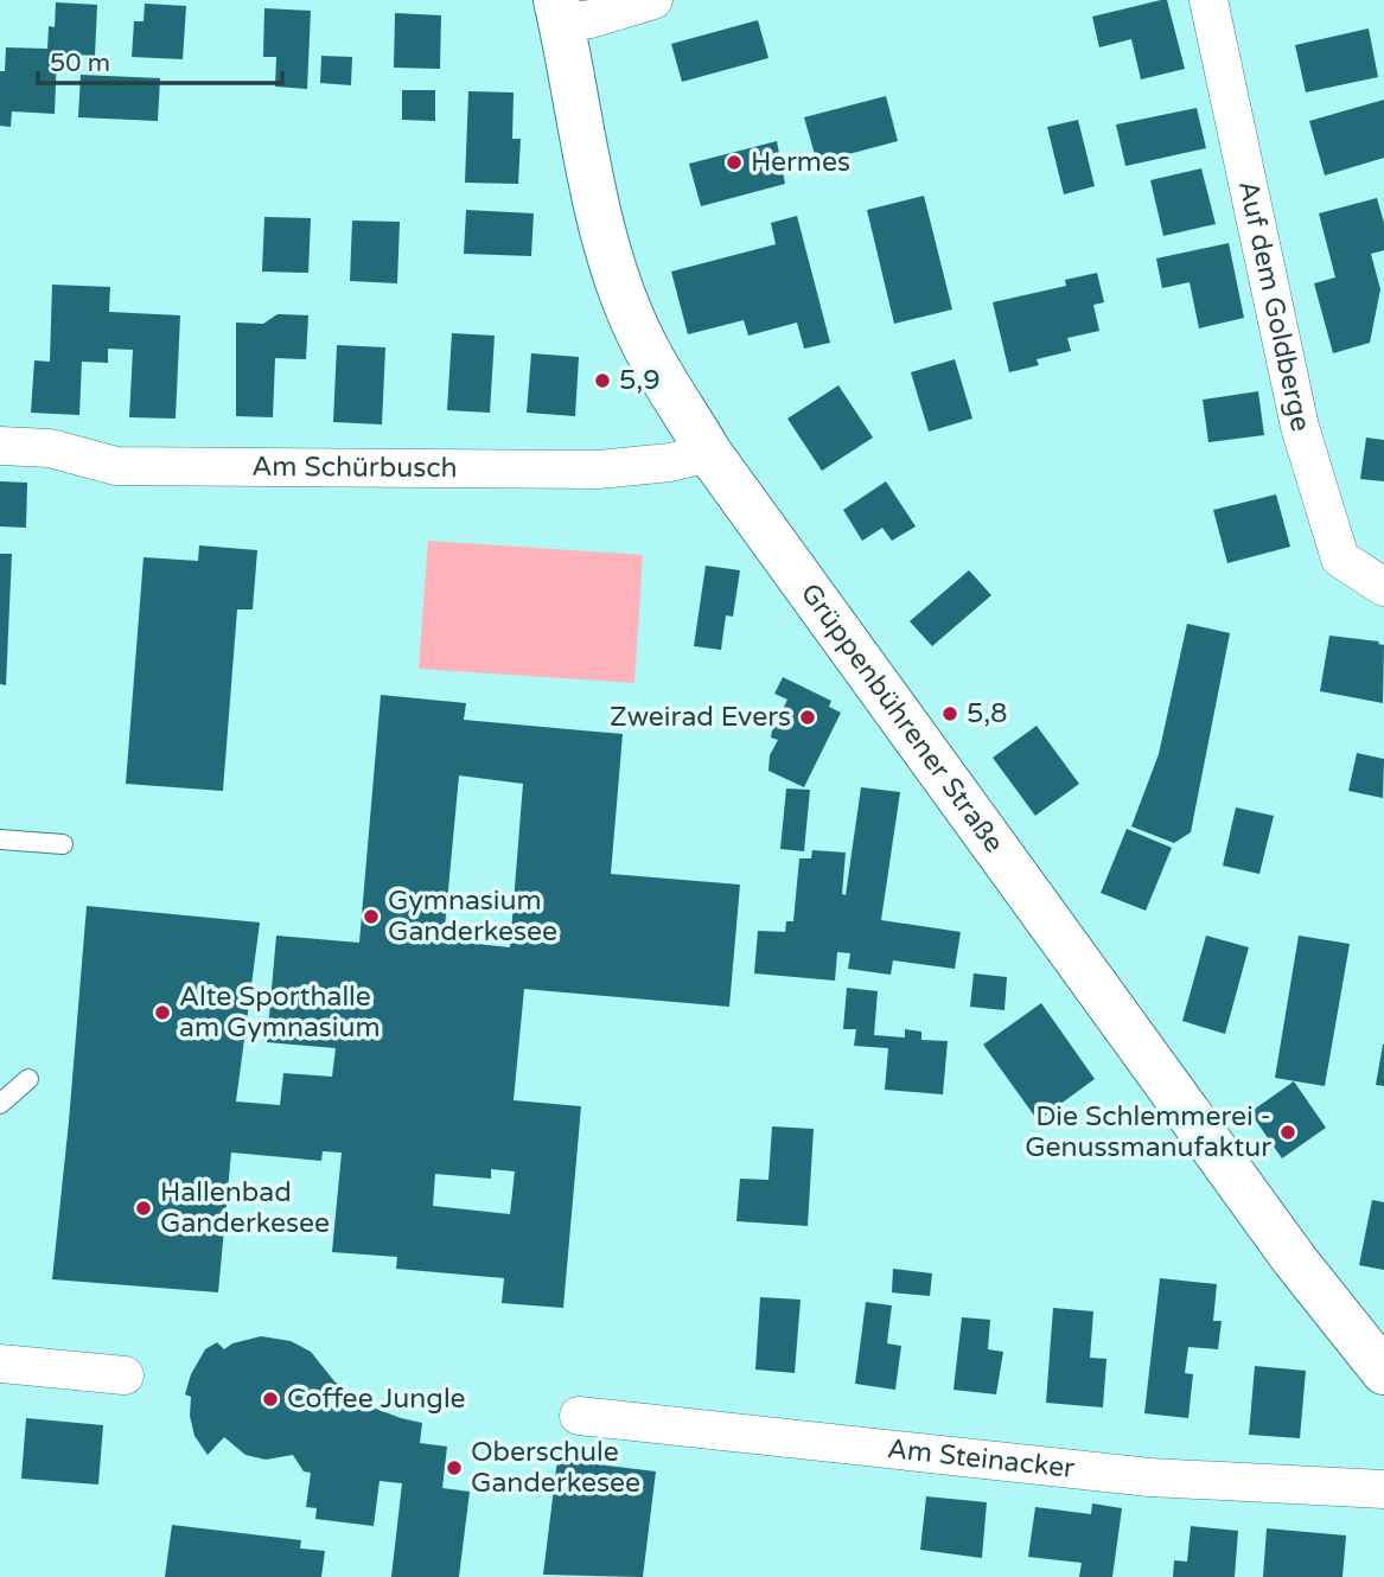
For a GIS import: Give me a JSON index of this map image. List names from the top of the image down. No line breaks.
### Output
{"streets":{"street":["Auf dem Goldberge","Am Schürbusch","Grüppenbührener Straße","Am Steinacker"]},"crossings":[["Am Schürbusch","Grüppenbührener Straße"]],"places":["Hermes","5,9","5,8","Zweirad Evers","Gymnasium Ganderkesee","Alte Sporthalle am Gymnasium","Die Schlemmerei - Genussmanufaktur","Hallenbad Ganderkesee","Coffee Jungle","Oberschule Ganderkesee"],"scale_bar":"50 m"}
